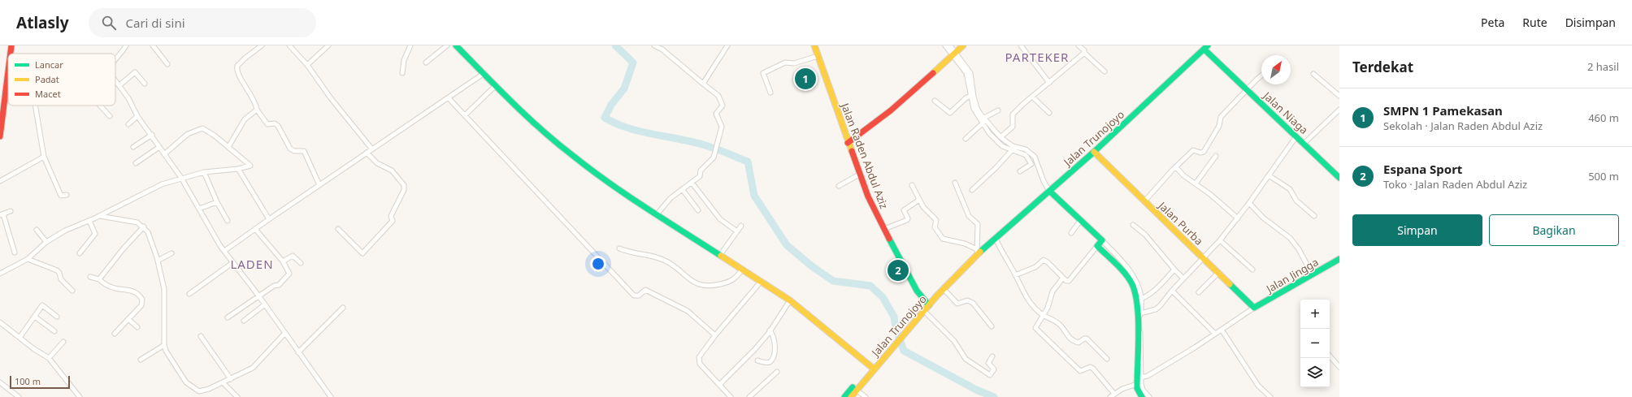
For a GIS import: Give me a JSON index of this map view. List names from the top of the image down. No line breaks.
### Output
{"streets":{"main road":["Jalan Niaga","Jalan Trunojoyo","Jalan Raden Abdul Aziz","Jalan Purba","Jalan Jingga"]},"crossings":[["Jalan Niaga","Jalan Trunojoyo"],["Jalan Trunojoyo","Jalan Raden Abdul Aziz"],["Jalan Trunojoyo","Jalan Purba"],["Jalan Purba","Jalan Jingga"]],"districts":["PARTEKER","LADEN"],"legend":["Lancar","Padat","Macet"],"scale_bar":"100 m","north":"top right","page":{"header":"Atlasly","search":"Cari di sini","nav":["Peta","Rute","Disimpan"],"heading":["Terdekat","2 hasil"],"pins":["1","2"],"list":[{"mark":"1","name":"SMPN 1 Pamekasan","note":"Sekolah · Jalan Raden Abdul Aziz","value":"460 m"},{"mark":"2","name":"Espana Sport","note":"Toko · Jalan Raden Abdul Aziz","value":"500 m"}],"buttons":["Simpan","Bagikan"],"map_buttons":["+","−"],"scale":"100 m"}}
